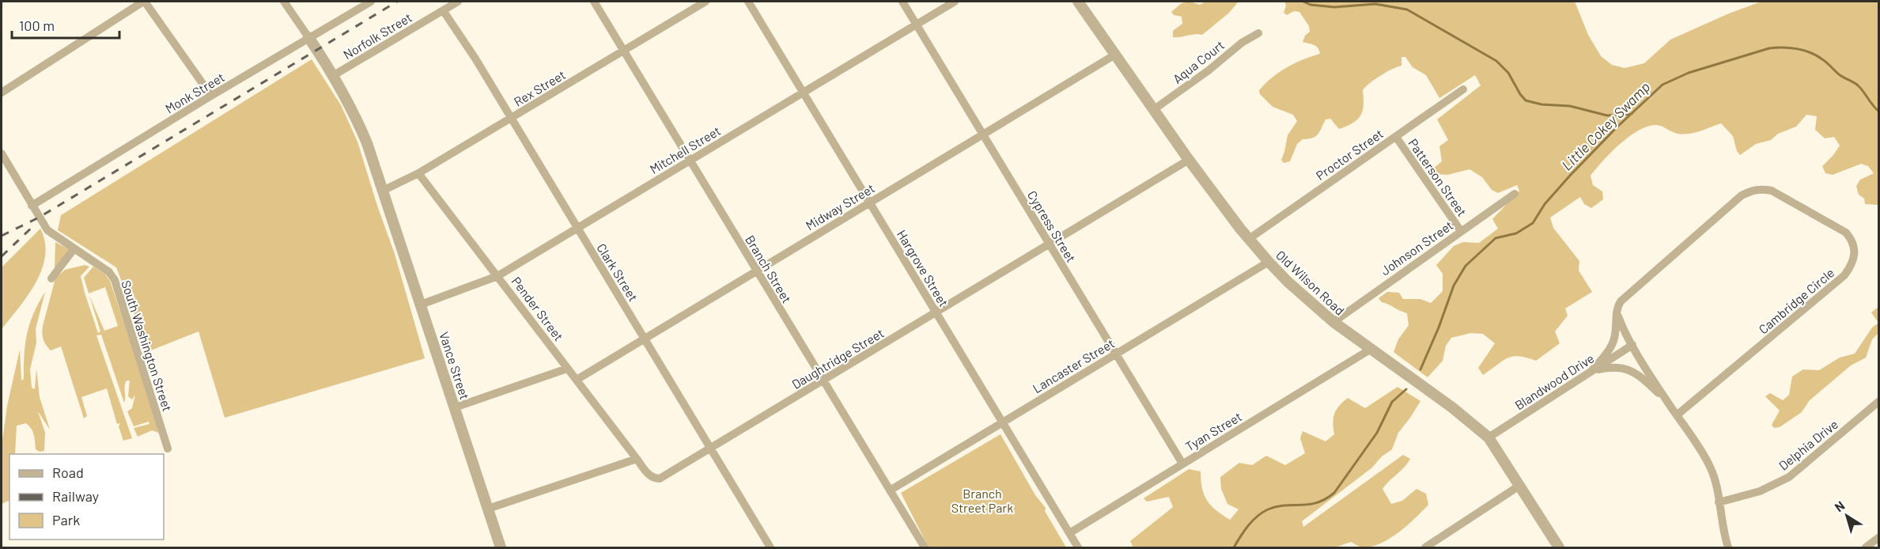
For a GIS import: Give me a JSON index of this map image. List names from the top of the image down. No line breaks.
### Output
{"streets":{"street":["Norfolk Street","Aqua Court","Rex Street","Monk Street","Mitchell Street","Proctor Street","Patterson Street","Midway Street","Cypress Street","Johnson Street","Hargrove Street","Branch Street","Clark Street","Old Wilson Road","Cambridge Circle","Pender Street","South Washington Street","Daughtridge Street","Vance Street","Lancaster Street","Blandwood Drive","Tyan Street","Delphia Drive"]},"crossings":[["Norfolk Street","Clark Street"],["Aqua Court","Old Wilson Road"],["Rex Street","Branch Street"],["Rex Street","Clark Street"],["Rex Street","Pender Street"],["Rex Street","Vance Street"],["Monk Street","South Washington Street"],["Mitchell Street","Cypress Street"],["Mitchell Street","Hargrove Street"],["Mitchell Street","Branch Street"],["Mitchell Street","Clark Street"],["Mitchell Street","Pender Street"],["Mitchell Street","Vance Street"],["Proctor Street","Patterson Street"],["Proctor Street","Old Wilson Road"],["Patterson Street","Johnson Street"],["Midway Street","Cypress Street"],["Midway Street","Hargrove Street"],["Midway Street","Branch Street"],["Midway Street","Clark Street"],["Midway Street","Old Wilson Road"],["Midway Street","Pender Street"],["Cypress Street","Daughtridge Street"],["Cypress Street","Lancaster Street"],["Cypress Street","Tyan Street"],["Johnson Street","Old Wilson Road"],["Hargrove Street","Daughtridge Street"],["Hargrove Street","Lancaster Street"],["Hargrove Street","Tyan Street"],["Branch Street","Daughtridge Street"],["Branch Street","Lancaster Street"],["Clark Street","Daughtridge Street"],["Old Wilson Road","Daughtridge Street"],["Old Wilson Road","Lancaster Street"],["Old Wilson Road","Blandwood Drive"],["Old Wilson Road","Tyan Street"],["Pender Street","Daughtridge Street"]],"water":["Little Cokey Swamp"],"parks":["Branch Street Park"],"legend":["Road","Railway","Park"],"scale_bar":"100 m","north":"top left"}
